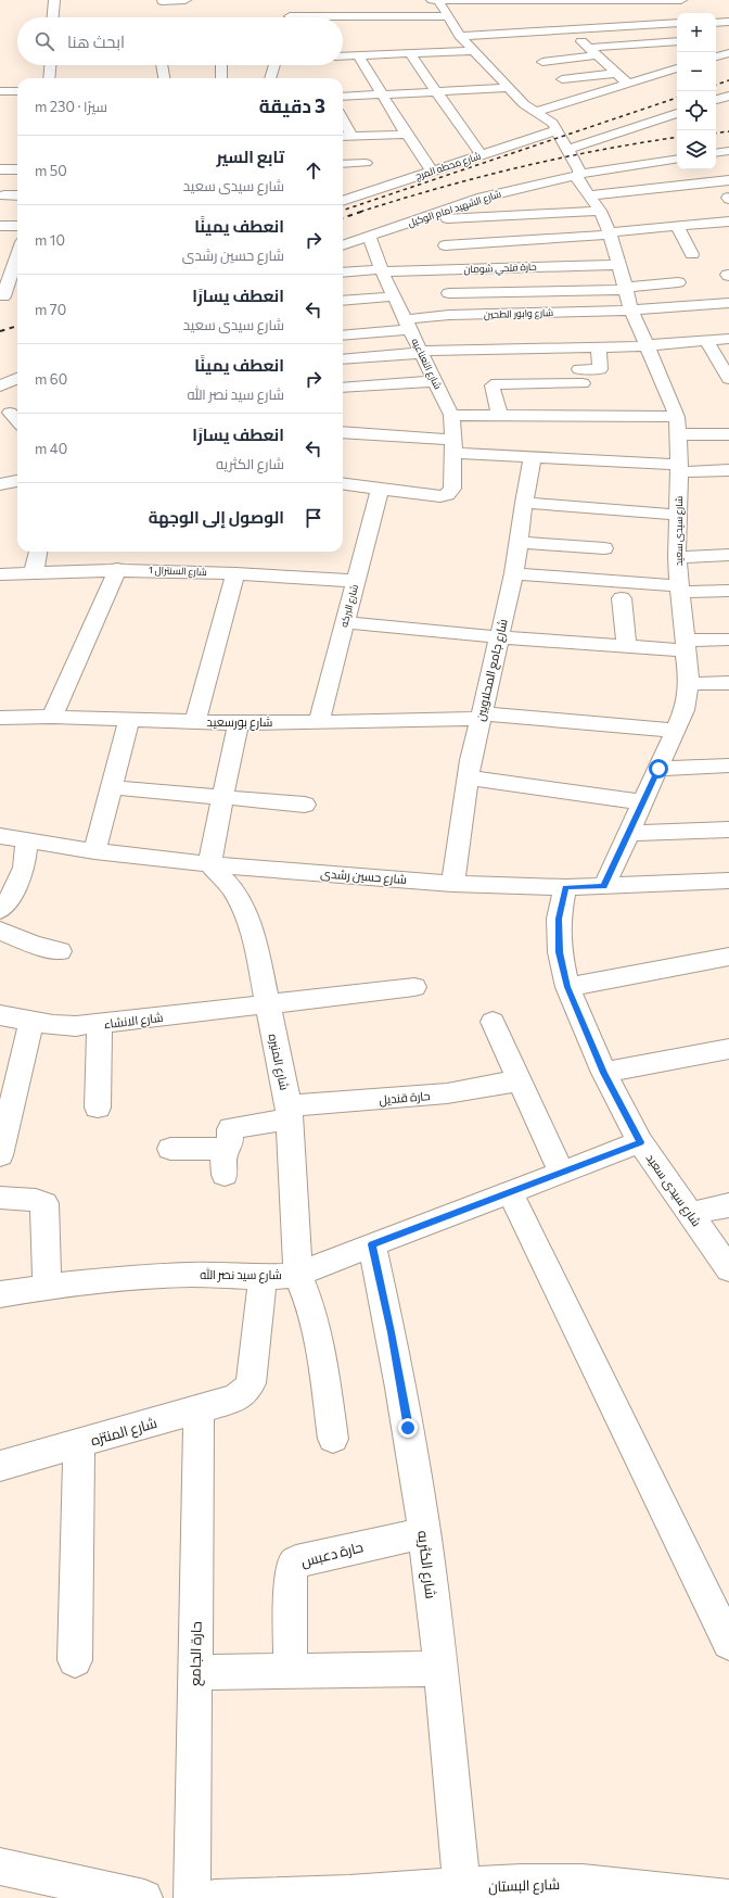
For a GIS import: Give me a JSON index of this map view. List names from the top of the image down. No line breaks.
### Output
{"streets":{"street":["شارع محطه المرج","شارع الشهيد امام الوكيل","حارة فتحي شومان","شارع وابور الطحين","شارع النعناعيه","شارع سيدى سعيد","شارع السنترال 1","شارع البركه","شارع جامع المحلاويين","شارع بورسعيد","شارع حسين رشدى","شارع الانشاء","شارع المنيره","حارة قنديل","شارع سيد نصر الله","شارع المنتزه","حارة دعبس","شارع الكثريه","حارة الجامع","شارع البستان"]},"crossings":[["شارع محطه المرج","شارع سيدى سعيد"],["شارع الشهيد امام الوكيل","شارع النعناعيه"],["شارع الشهيد امام الوكيل","شارع سيدى سعيد"],["حارة فتحي شومان","شارع النعناعيه"],["حارة فتحي شومان","شارع سيدى سعيد"],["شارع وابور الطحين","شارع النعناعيه"],["شارع وابور الطحين","شارع سيدى سعيد"],["شارع النعناعيه","شارع البركه"],["شارع سيدى سعيد","شارع بورسعيد"],["شارع سيدى سعيد","شارع حسين رشدى"],["شارع سيدى سعيد","شارع سيد نصر الله"],["شارع السنترال 1","شارع البركه"],["شارع البركه","شارع بورسعيد"],["شارع جامع المحلاويين","شارع بورسعيد"],["شارع جامع المحلاويين","شارع حسين رشدى"],["شارع حسين رشدى","شارع المنيره"],["شارع الانشاء","شارع المنيره"],["شارع المنيره","حارة قنديل"],["شارع المنيره","شارع سيد نصر الله"],["شارع سيد نصر الله","شارع المنتزه"],["شارع سيد نصر الله","شارع الكثريه"],["شارع المنتزه","حارة الجامع"],["حارة دعبس","شارع الكثريه"],["شارع الكثريه","شارع البستان"]],"page":{"map_buttons":["+","−"],"search":"ابحث هنا","heading":["3 دقيقة","سيرًا · 230 m"],"list":[["تابع السير","شارع سيدى سعيد","50 m"],["انعطف يمينًا","شارع حسين رشدى","10 m"],["انعطف يسارًا","شارع سيدى سعيد","70 m"],["انعطف يمينًا","شارع سيد نصر الله","60 m"],["انعطف يسارًا","شارع الكثريه","40 m"],"الوصول إلى الوجهة"]}}
